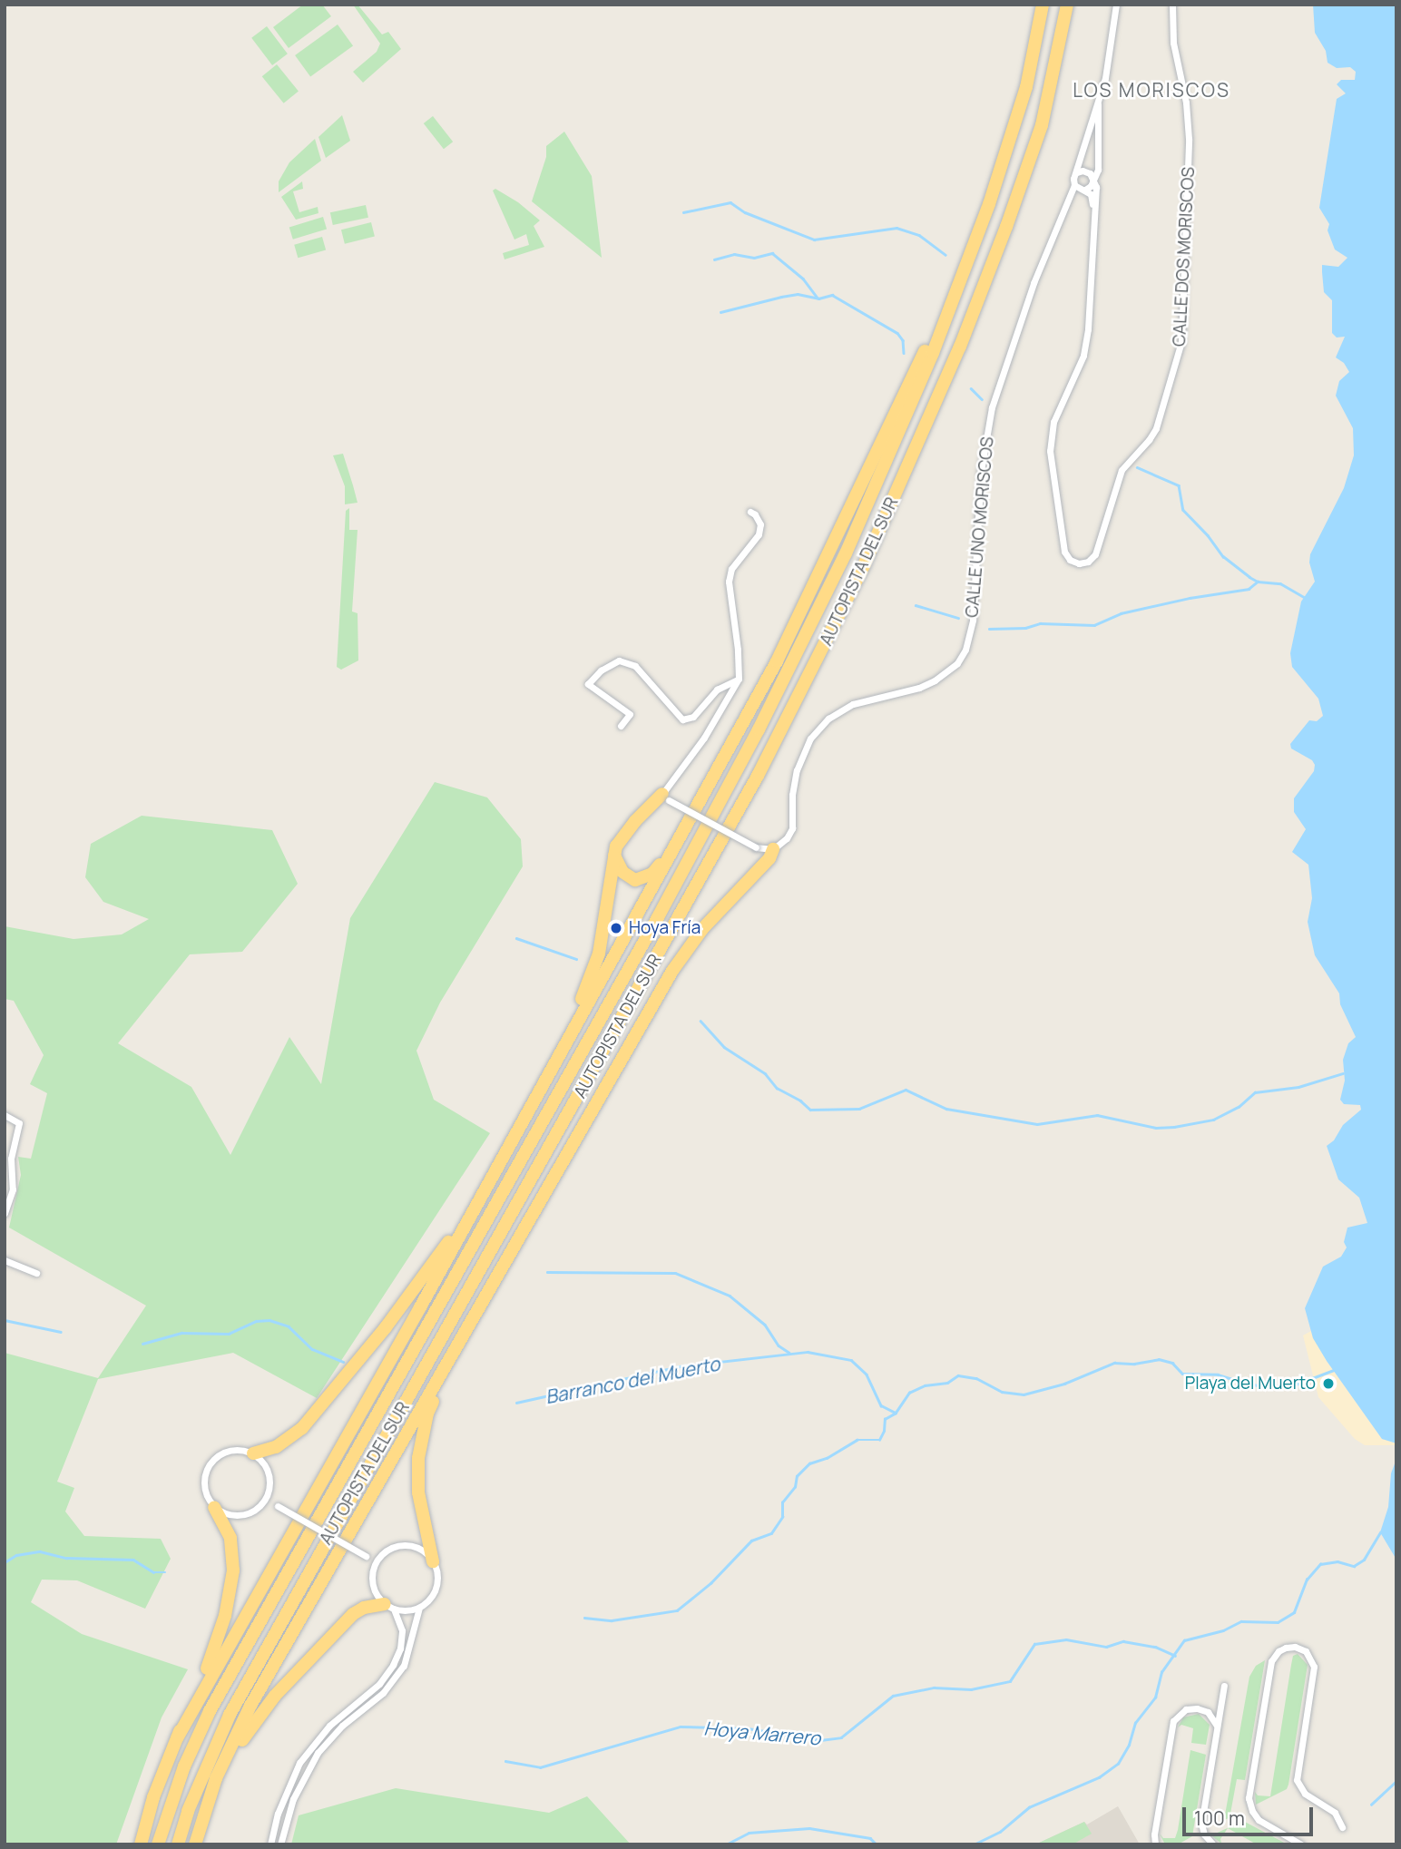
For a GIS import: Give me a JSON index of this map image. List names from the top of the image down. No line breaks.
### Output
{"streets":{"highway":["AUTOPISTA DEL SUR"],"street":["CALLE DOS MORISCOS","CALLE UNO MORISCOS"]},"districts":["LOS MORISCOS"],"water":["Barranco del Muerto","Hoya Marrero"],"places":["Hoya Fría","Playa del Muerto"],"scale_bar":"100 m"}
